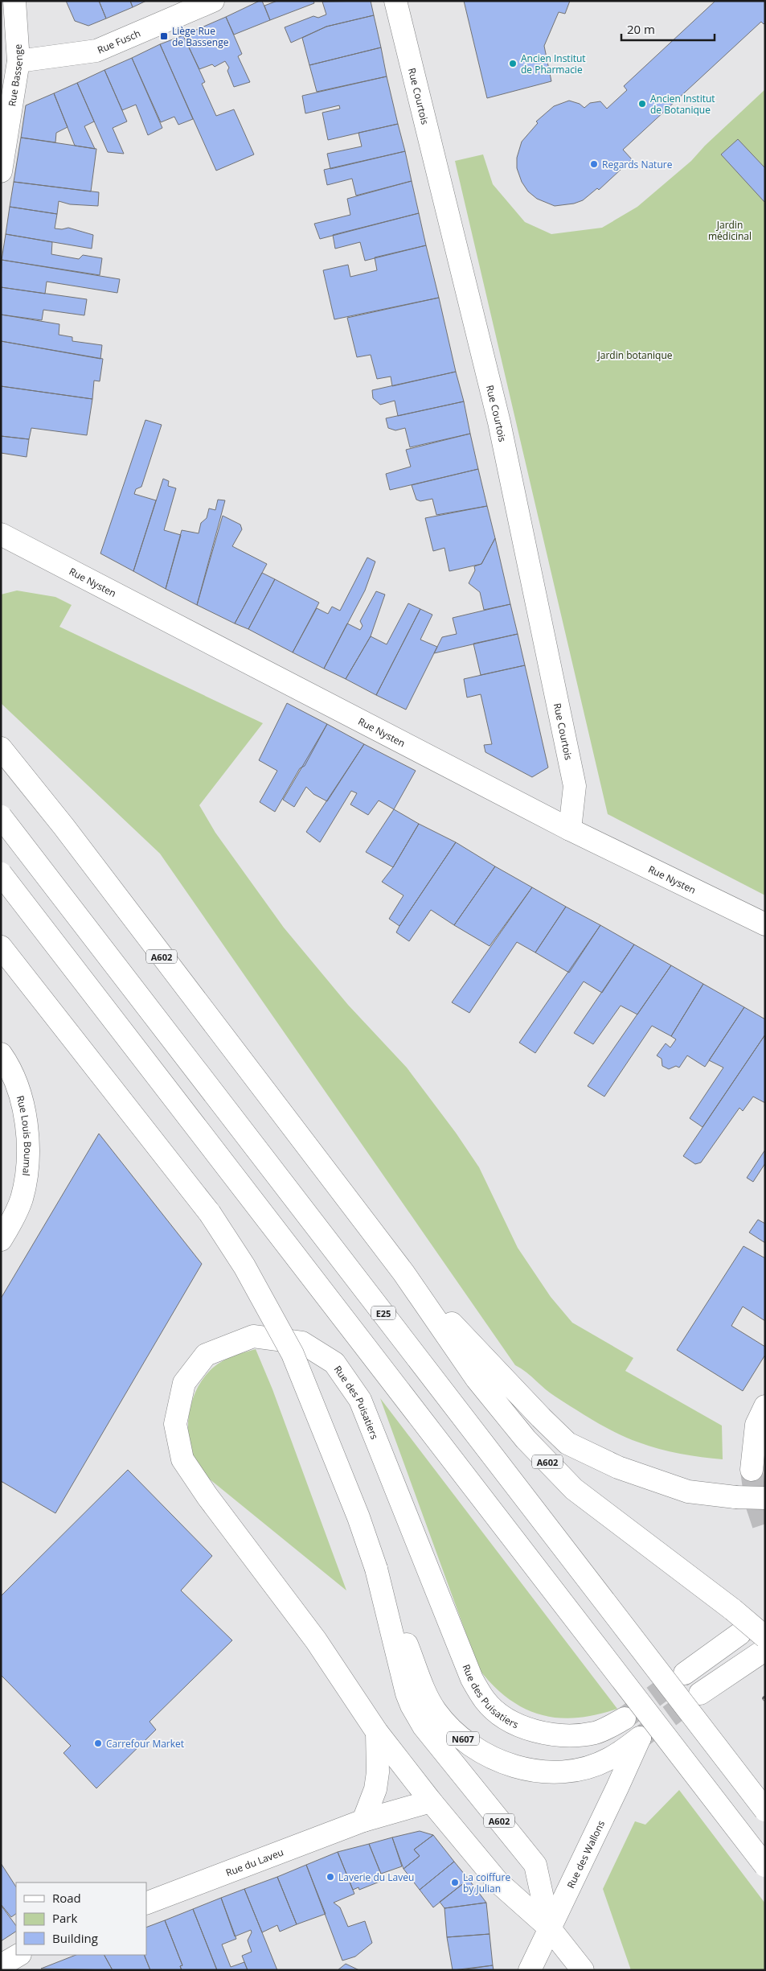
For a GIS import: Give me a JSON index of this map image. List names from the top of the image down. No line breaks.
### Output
{"streets":{"main road":["Rue Fusch","Rue Bassenge","Rue Courtois","Rue Nysten","A602","Rue Louis Boumal","E25","Rue des Puisatiers","N607","Rue des Wallons","Rue du Laveu"]},"crossings":[["Rue Fusch","Rue Bassenge"],["Rue Courtois","Rue Nysten"],["A602","Rue des Puisatiers"],["A602","Rue des Wallons"],["Rue des Puisatiers","Rue des Wallons"],["Rue des Puisatiers","Rue du Laveu"]],"parks":["Jardin médicinal","Jardin botanique"],"places":{"transit":["Liège Rue de Bassenge"],"other":["Ancien Institut de Pharmacie","Ancien Institut de Botanique","Regards Nature","Carrefour Market","Laverie du Laveu","La coiffure by Julian"]},"legend":["Road","Park","Building"],"scale_bar":"20 m"}
